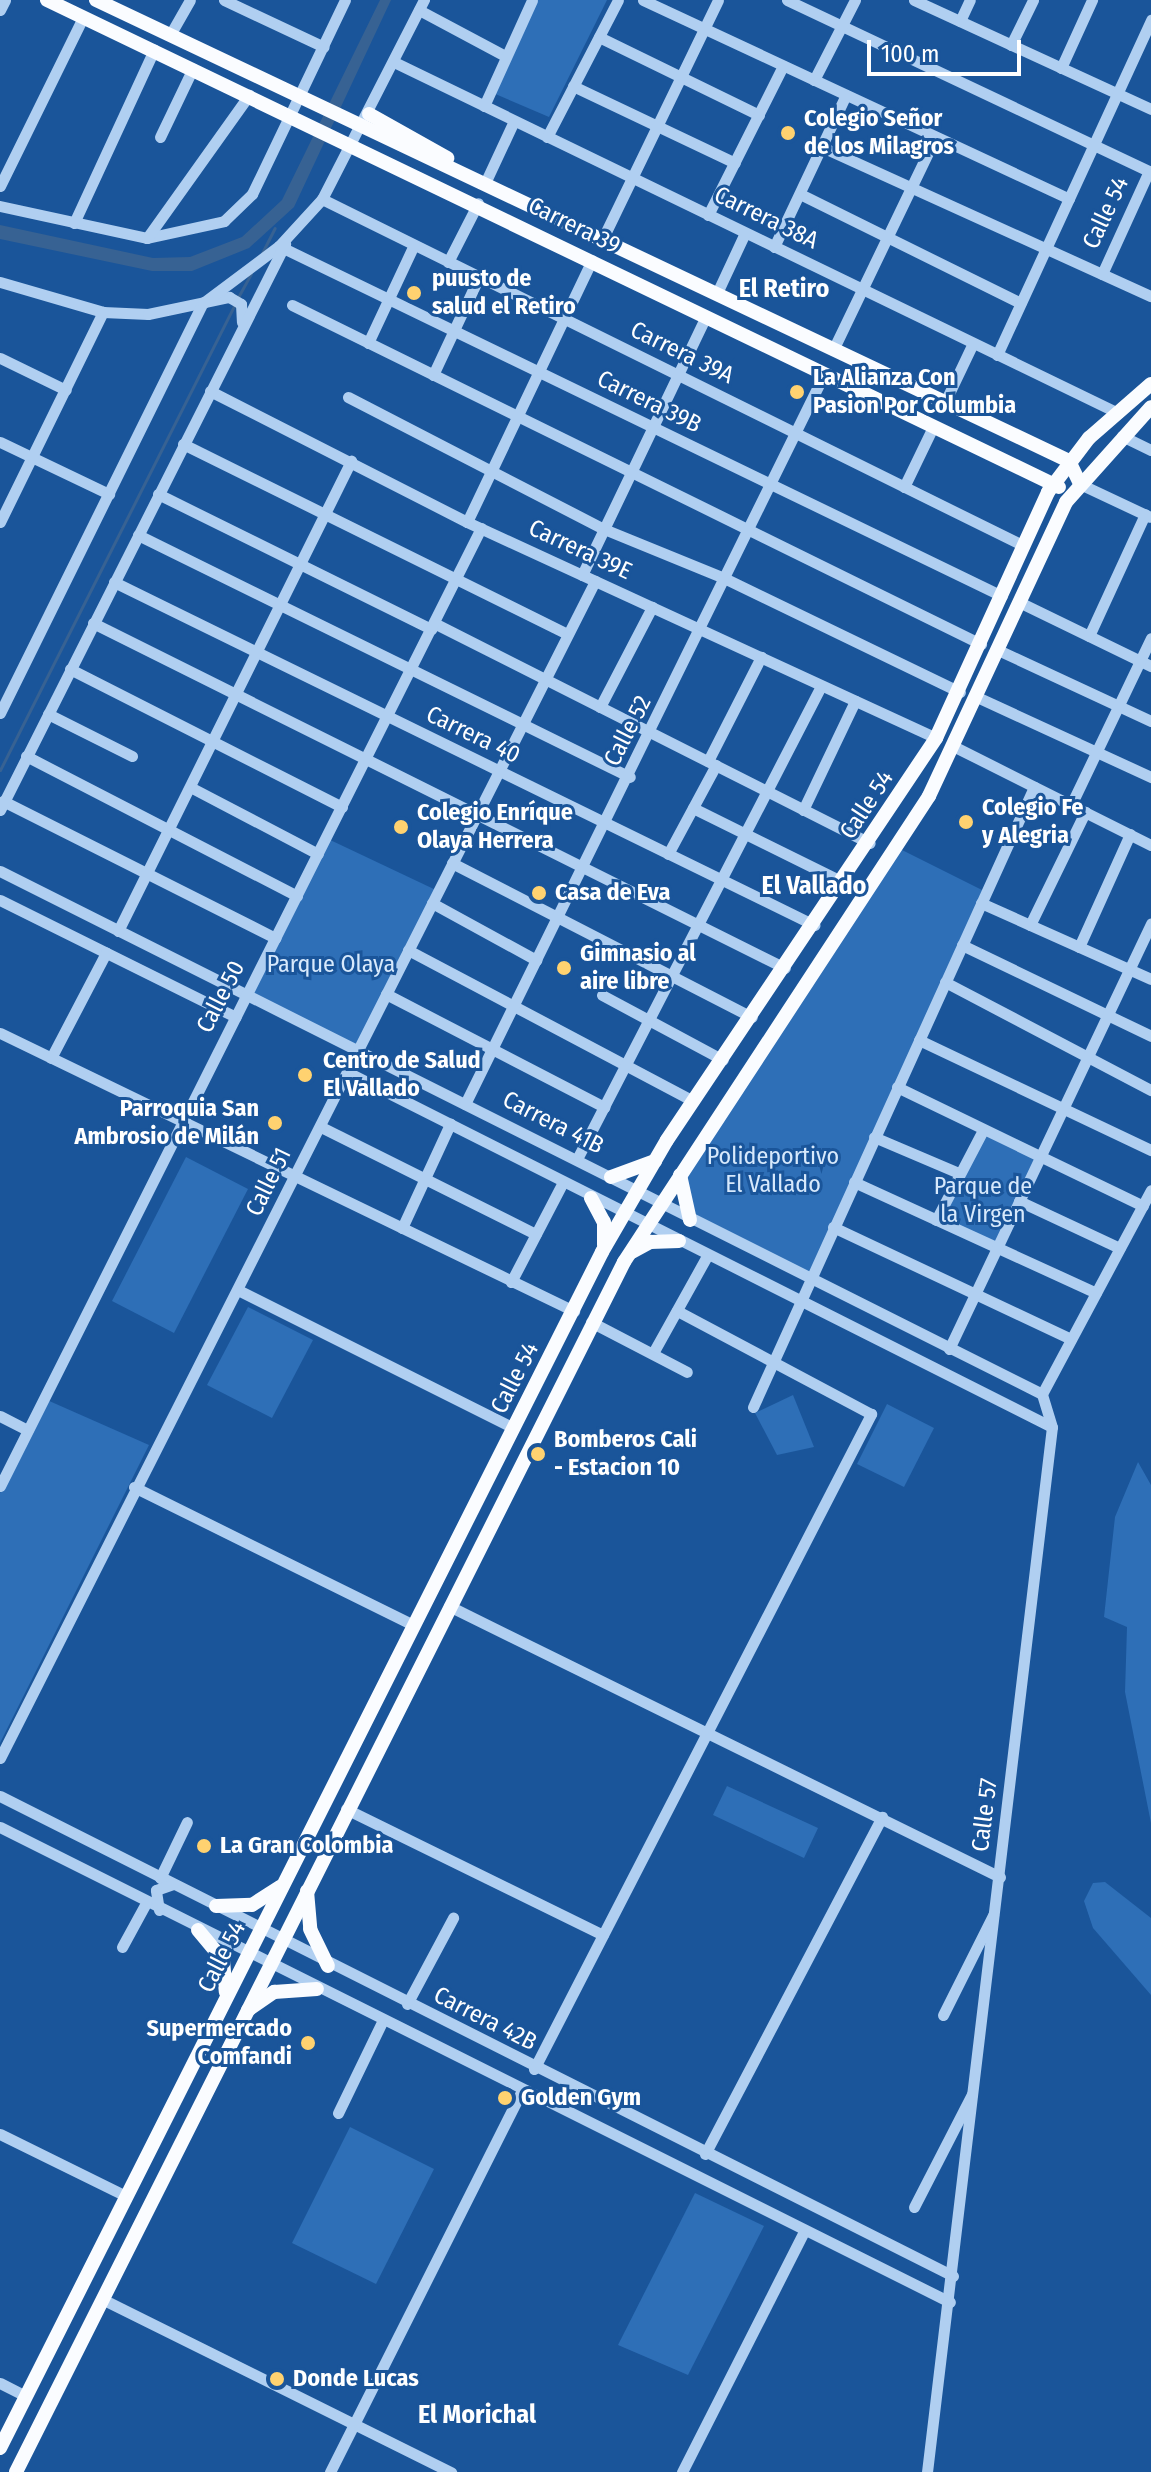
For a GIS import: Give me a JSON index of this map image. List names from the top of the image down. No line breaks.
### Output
{"streets":{"main road":["Calle 54","Carrera 39"],"street":["Carrera 38A","Carrera 39A","Carrera 39B","Carrera 39E","Calle 52","Carrera 40","Calle 50","Carrera 41B","Calle 51","Calle 57","Carrera 42B"]},"crossings":[["Calle 54","Carrera 38A"],["Calle 54","Carrera 39"],["Calle 54","Carrera 39A"],["Calle 54","Carrera 39B"],["Calle 54","Carrera 39E"],["Calle 54","Carrera 40"],["Calle 54","Carrera 41B"],["Calle 54","Carrera 42B"],["Carrera 39","Calle 52"],["Carrera 39A","Calle 52"],["Carrera 39B","Calle 52"],["Carrera 39E","Calle 52"],["Carrera 39E","Calle 50"],["Carrera 39E","Calle 51"],["Calle 52","Carrera 40"],["Calle 52","Carrera 41B"],["Carrera 40","Calle 50"],["Carrera 40","Calle 51"],["Calle 50","Carrera 41B"],["Carrera 41B","Calle 51"],["Carrera 41B","Calle 57"],["Calle 57","Carrera 42B"]],"districts":["El Retiro","El Vallado","El Morichal"],"parks":["Parque Olaya","Polideportivo El Vallado","Parque de la Virgen"],"places":["Colegio Señor de los Milagros","puusto de salud el Retiro","La Alianza Con Pasion Por Columbia","Colegio Fe y Alegria","Colegio Enríque Olaya Herrera","Casa de Eva","Gimnasio al aire libre","Centro de Salud El Vallado","Parroquia San Ambrosio de Milán","Bomberos Cali - Estacion 10","La Gran Colombia","Supermercado Comfandi","Golden Gym","Donde Lucas"],"scale_bar":"100 m"}
